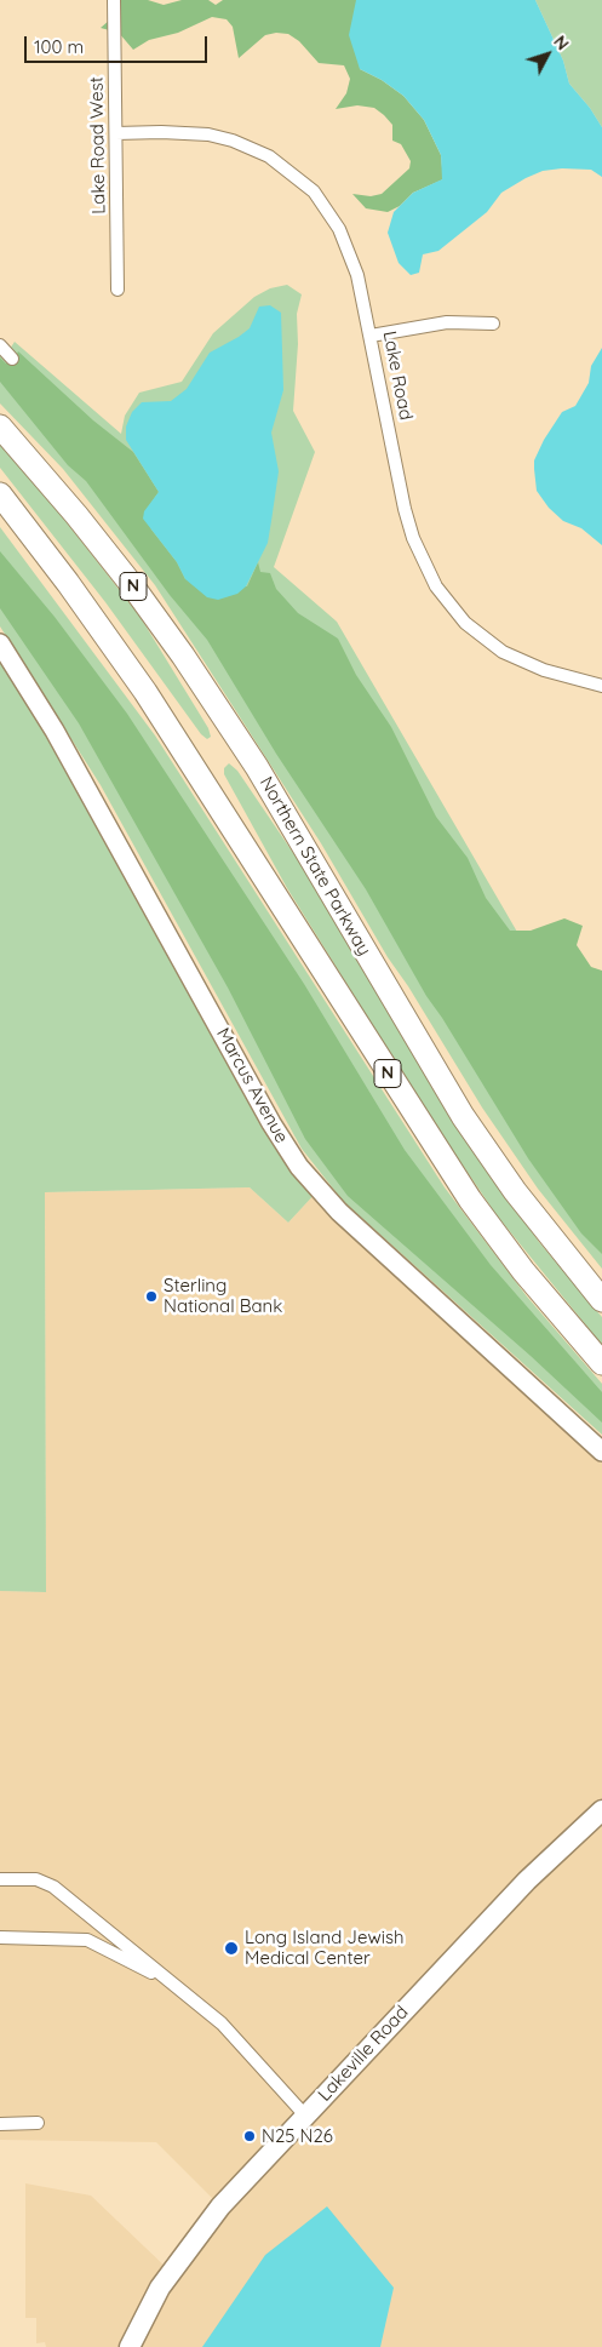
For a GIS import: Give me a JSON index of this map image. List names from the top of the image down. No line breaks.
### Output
{"streets":{"highway":["N","Northern State Parkway"],"main road":["Marcus Avenue","Lakeville Road"],"street":["Lake Road West","Lake Road"]},"crossings":[["Lake Road West","Lake Road"]],"places":["Sterling National Bank","Long Island Jewish Medical Center","N25 N26"],"scale_bar":"100 m","north":"top right"}
